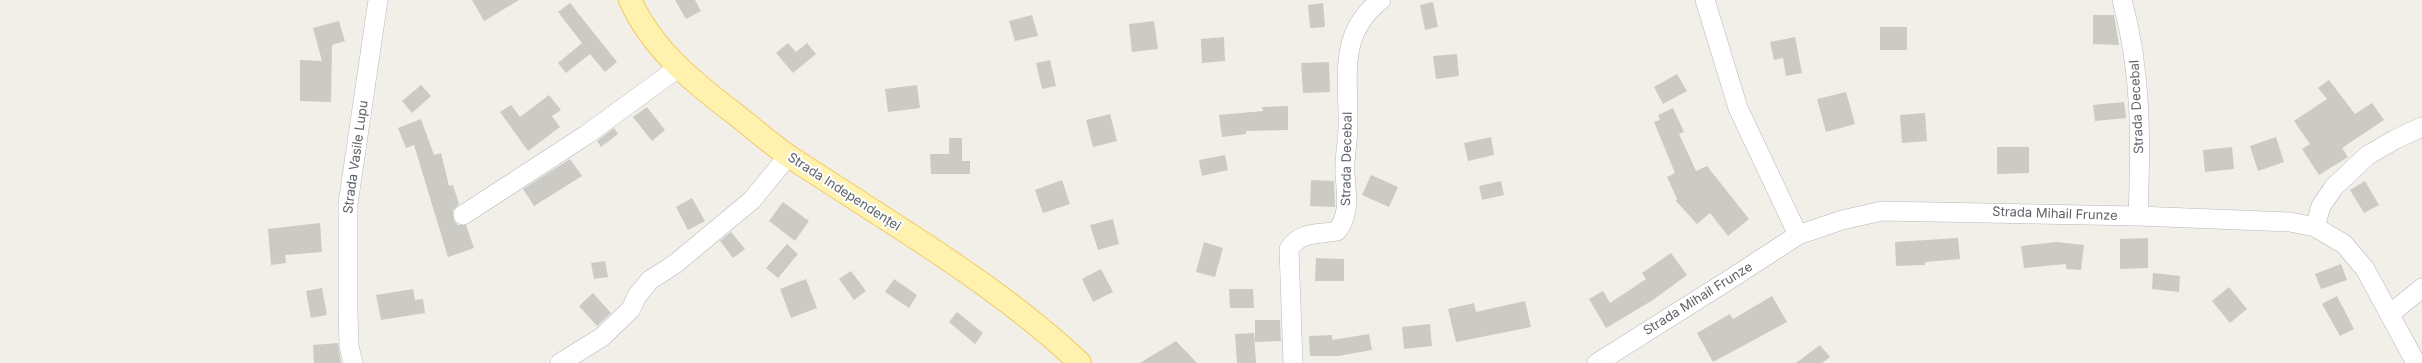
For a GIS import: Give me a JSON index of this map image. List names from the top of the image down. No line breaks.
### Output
{"streets":{"main road":["Strada Independenței"],"street":["Strada Decebal","Strada Vasile Lupu","Strada Mihail Frunze"]},"crossings":[["Strada Decebal","Strada Mihail Frunze"]]}
